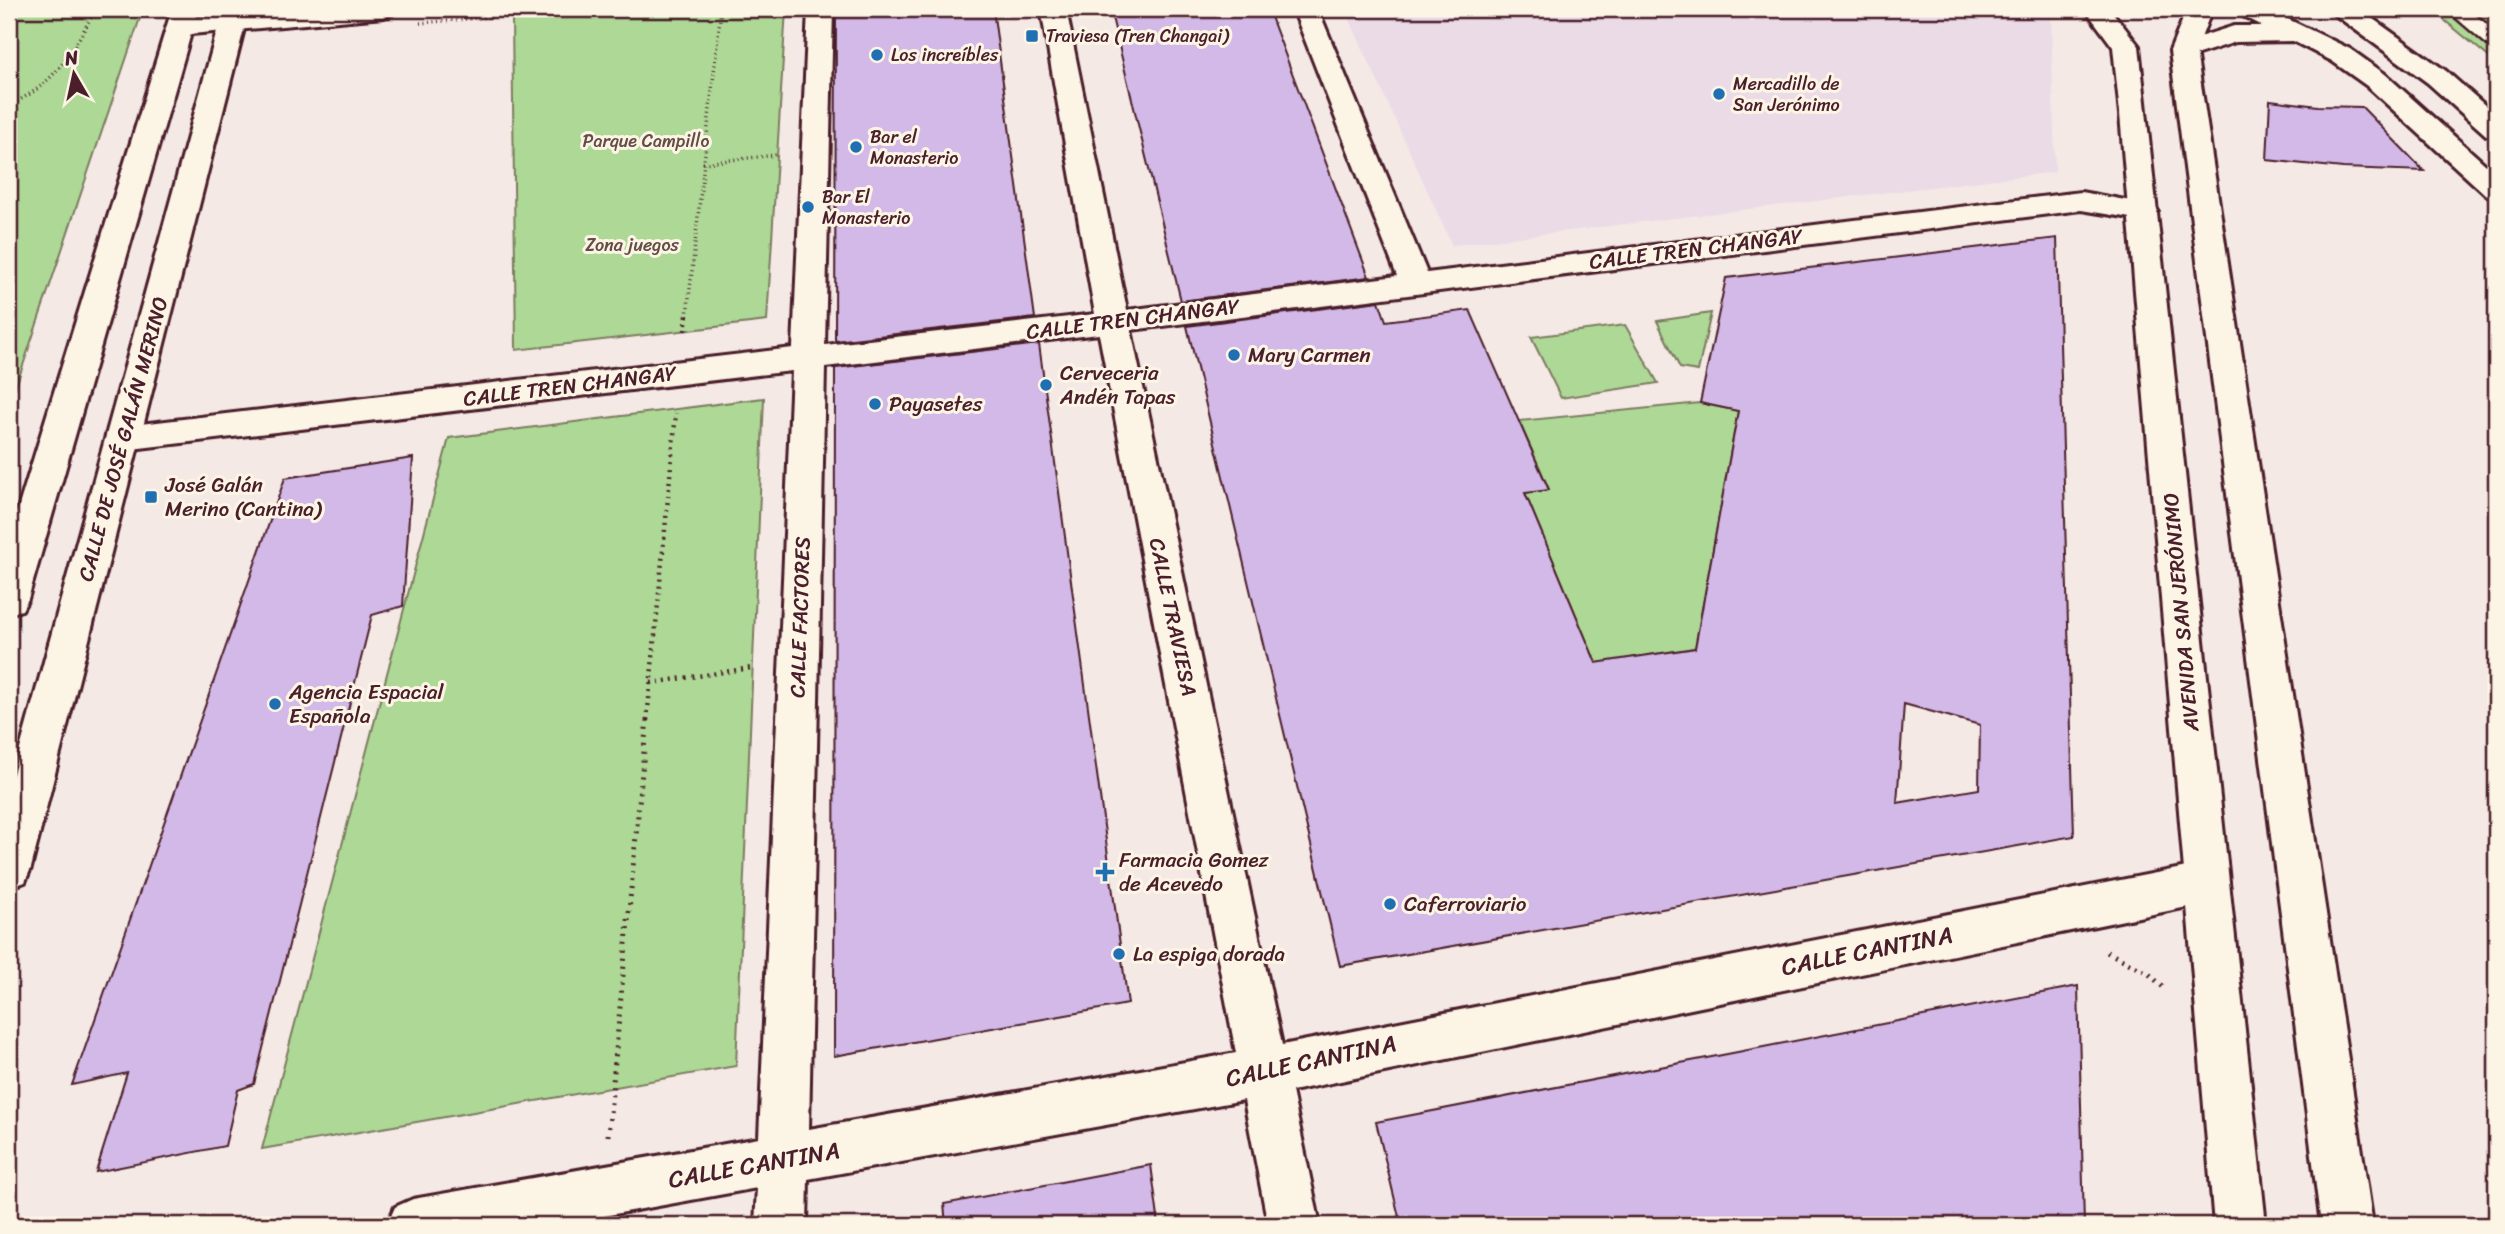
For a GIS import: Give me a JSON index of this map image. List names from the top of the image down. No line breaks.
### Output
{"streets":{"street":["CALLE TREN CHANGAY","CALLE DE JOSÉ GALÁN MERINO","AVENIDA SAN JERÓNIMO","CALLE FACTORES","CALLE TRAVIESA","CALLE CANTINA"]},"crossings":[["CALLE TREN CHANGAY","CALLE DE JOSÉ GALÁN MERINO"],["CALLE TREN CHANGAY","AVENIDA SAN JERÓNIMO"],["CALLE TREN CHANGAY","CALLE FACTORES"],["CALLE TREN CHANGAY","CALLE TRAVIESA"],["AVENIDA SAN JERÓNIMO","CALLE CANTINA"],["CALLE FACTORES","CALLE CANTINA"],["CALLE TRAVIESA","CALLE CANTINA"]],"parks":["Parque Campillo","Zona juegos"],"places":{"transit":["Traviesa (Tren Changai)","José Galán Merino (Cantina)"],"other":["Los increíbles","Mercadillo de San Jerónimo","Bar el Monasterio","Bar El Monasterio","Mary Carmen","Cerveceria Andén Tapas","Payasetes","Agencia Espacial Española","Caferroviario","La espiga dorada"],"health":["Farmacia Gomez de Acevedo"]},"north":"top"}
